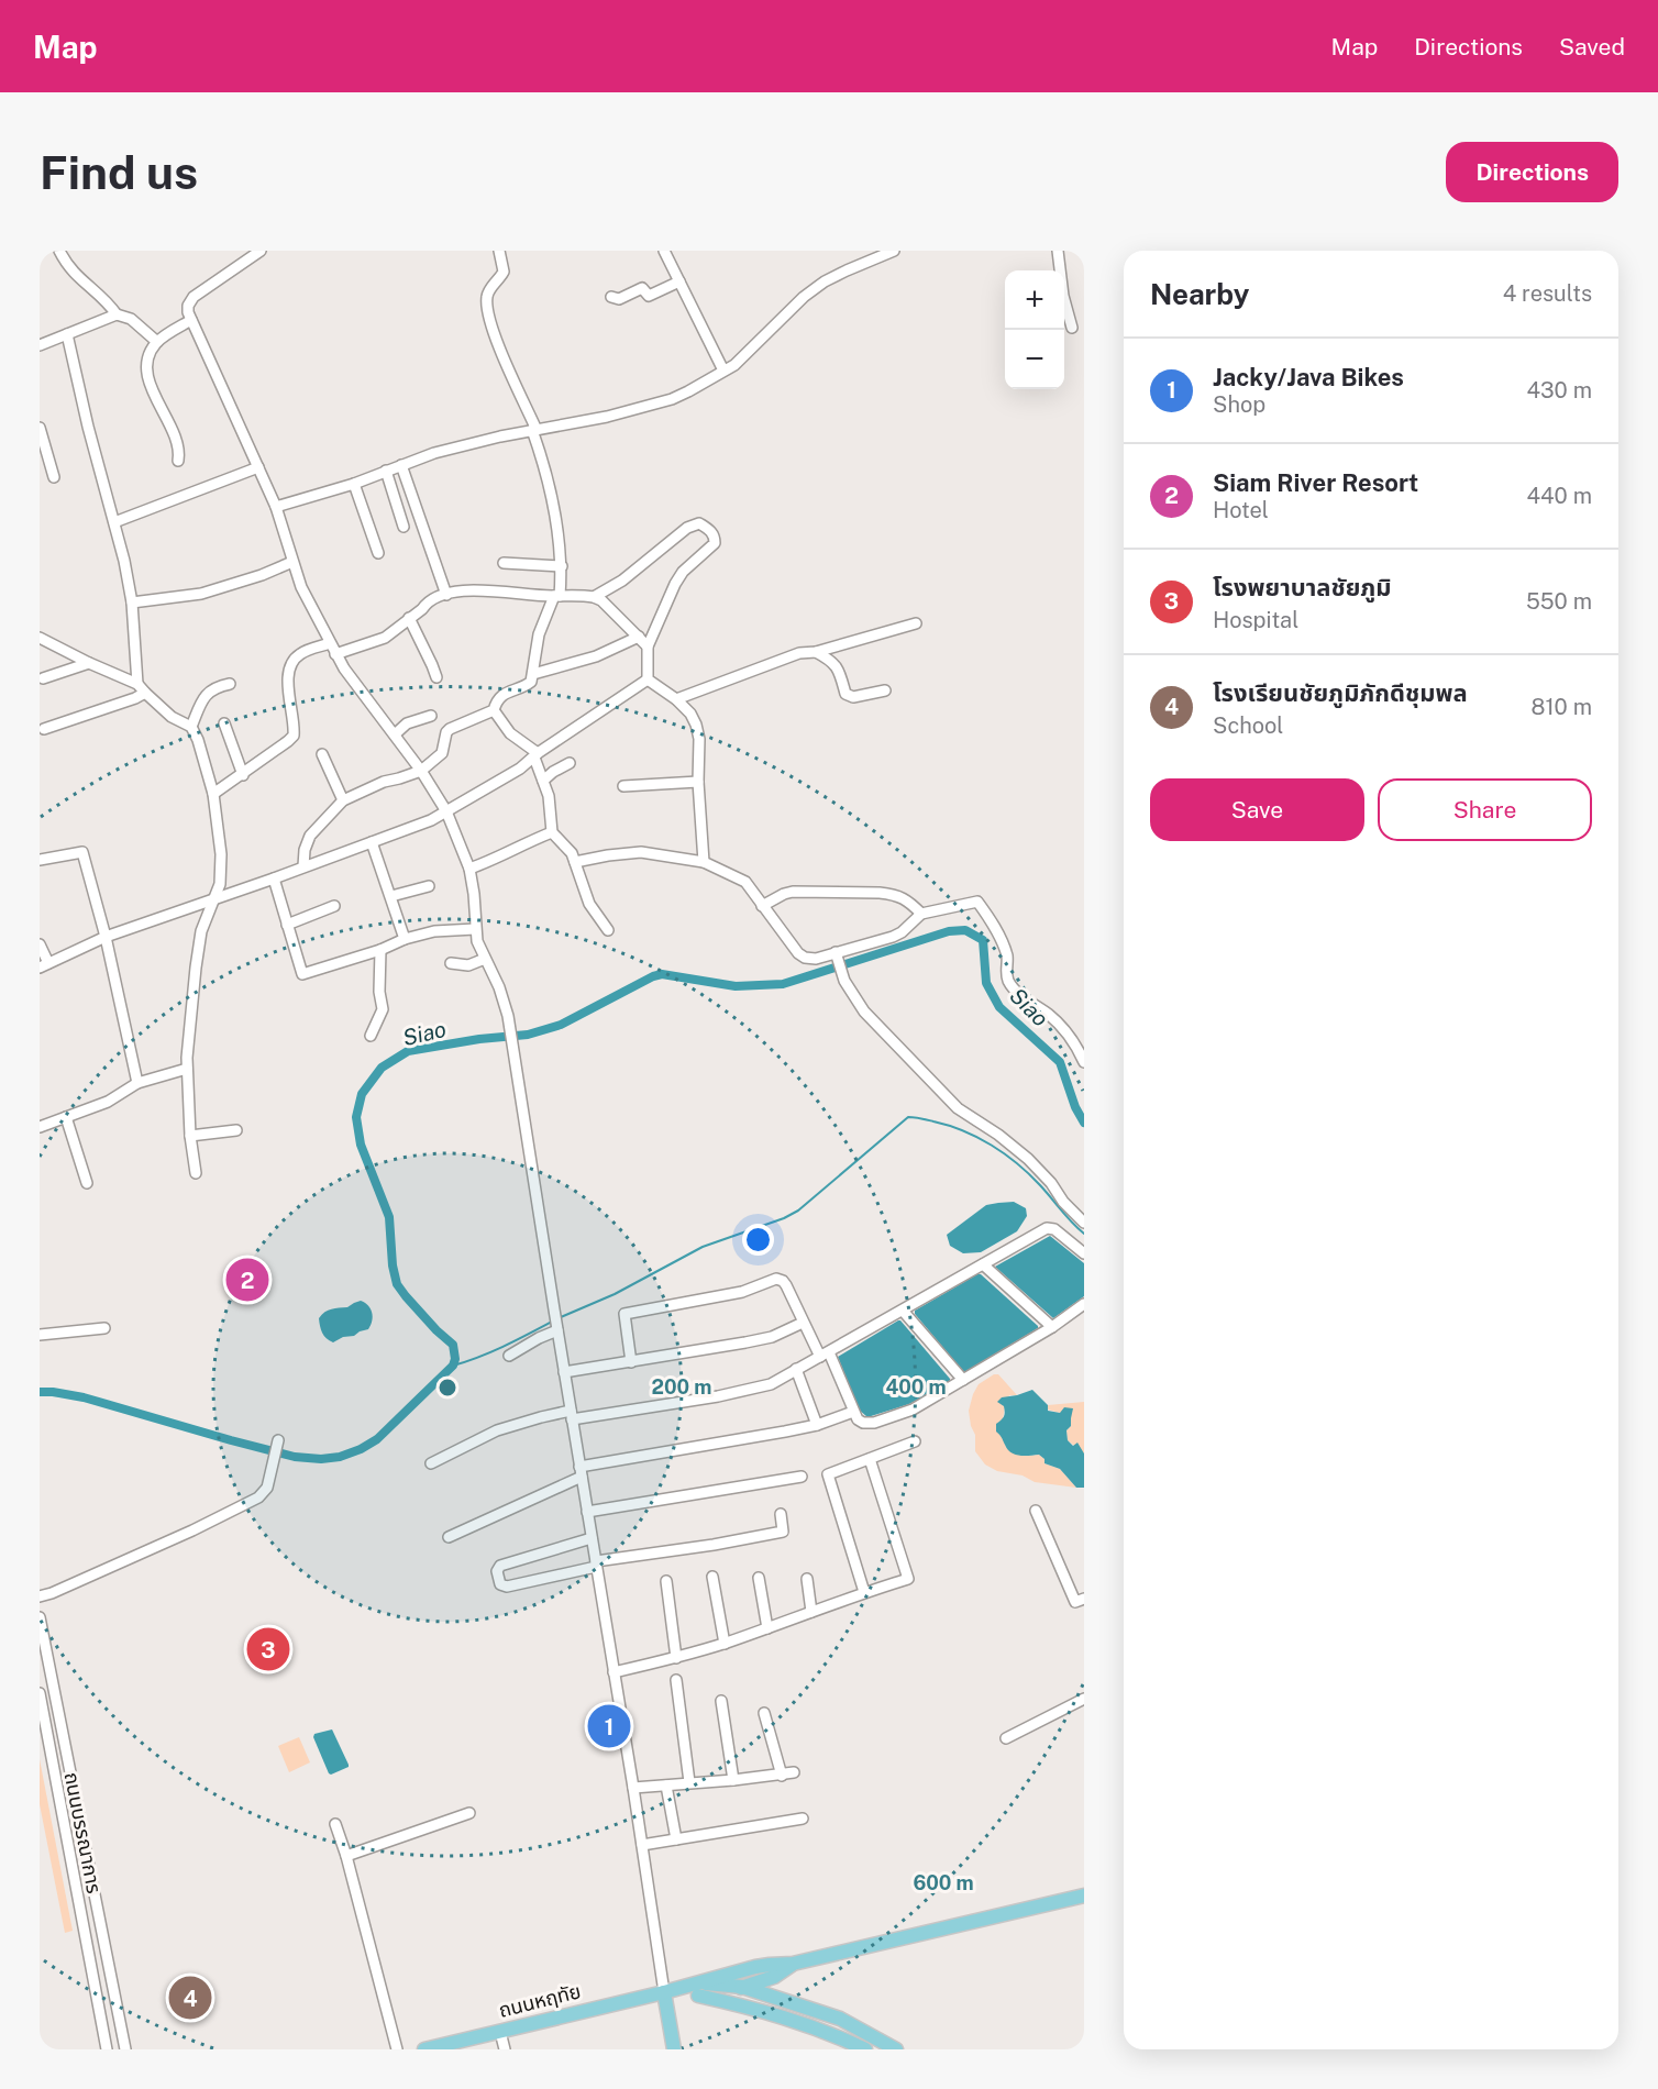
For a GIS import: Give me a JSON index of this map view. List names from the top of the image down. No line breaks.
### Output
{"streets":{"main road":["ถนนหฤทัย"],"street":["ถนนบรรณาการ"]},"water":["Siao"],"page":{"header":"Map","nav":["Map","Directions","Saved"],"buttons":["Directions",["Save","Share"]],"title":"Find us","heading":["Nearby","4 results"],"map_buttons":["+","−"],"list":[{"mark":"1","name":"Jacky/Java Bikes","note":"Shop","value":"430 m"},{"mark":"2","name":"Siam River Resort","note":"Hotel","value":"440 m"},{"mark":"3","name":"โรงพยาบาลชัยภูมิ","note":"Hospital","value":"550 m"},{"mark":"4","name":"โรงเรียนชัยภูมิภักดีชุมพล","note":"School","value":"810 m"}],"pins":["2","3","1","4"]},"rings":["200 m","400 m","600 m"]}
